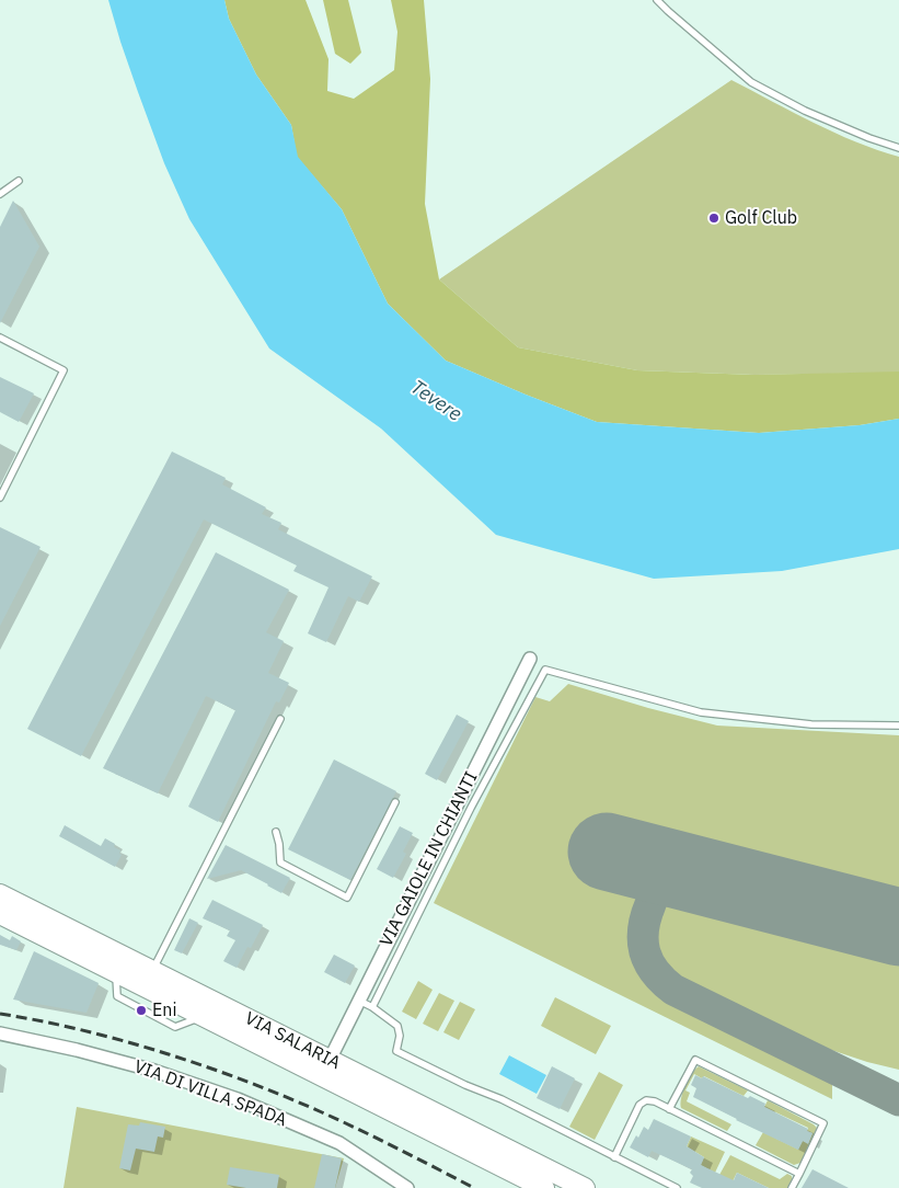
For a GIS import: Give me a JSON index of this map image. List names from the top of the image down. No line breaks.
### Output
{"streets":{"main road":["VIA SALARIA"],"street":["VIA GAIOLE IN CHIANTI","VIA DI VILLA SPADA"]},"crossings":[["VIA GAIOLE IN CHIANTI","VIA SALARIA"]],"water":["Tevere"],"places":["Golf Club","Eni"]}
